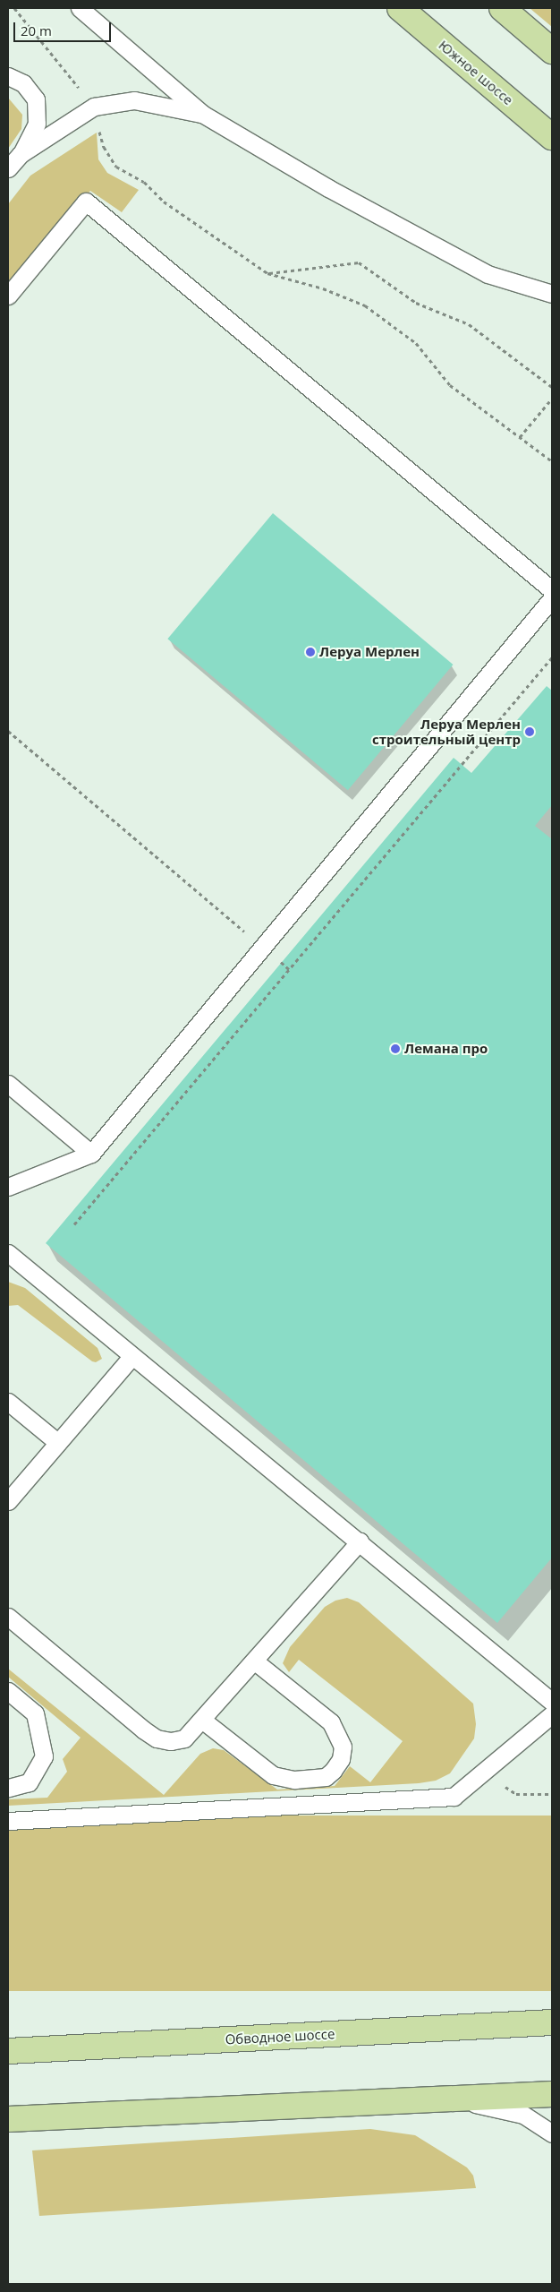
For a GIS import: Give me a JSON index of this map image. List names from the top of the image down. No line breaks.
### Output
{"streets":{"main road":["Южное шоссе","Обводное шоссе"]},"places":["Леруа Мерлен","Леруа Мерлен строительный центр","Лемана про"],"scale_bar":"20 m"}
